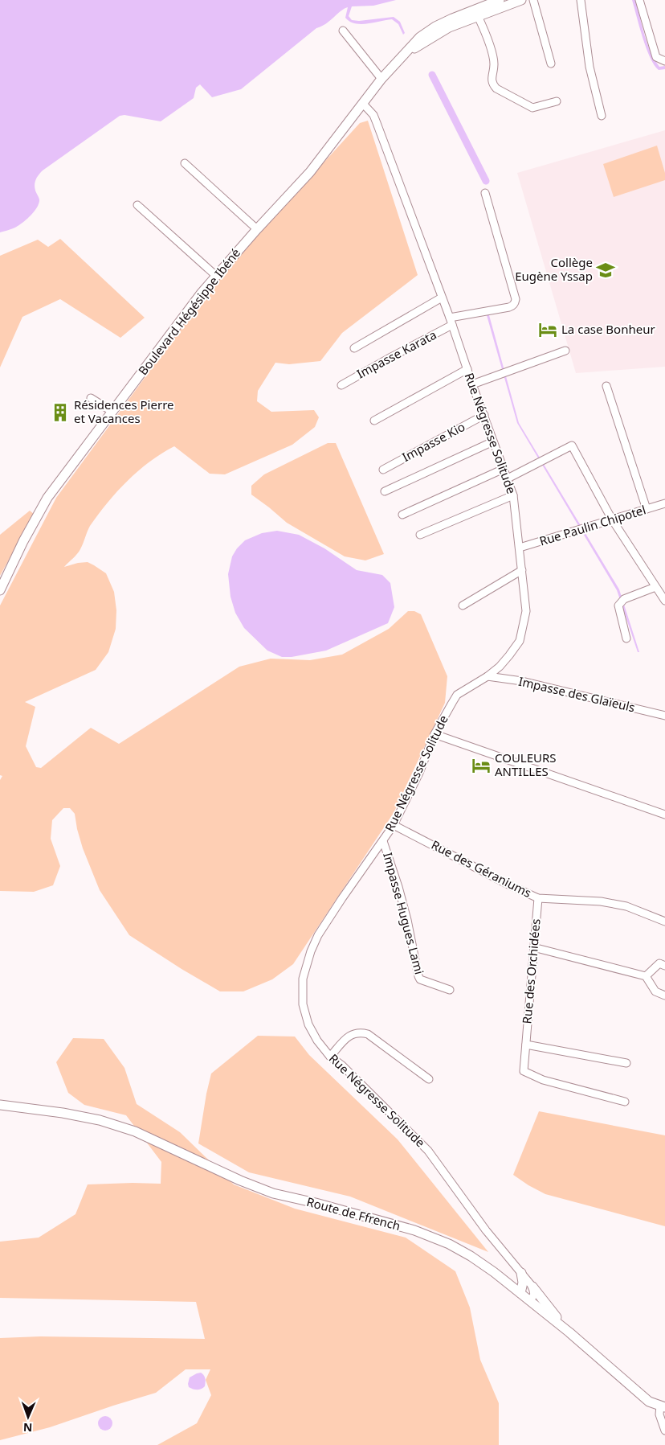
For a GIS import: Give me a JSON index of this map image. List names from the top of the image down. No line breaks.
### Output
{"streets":{"main road":["Boulevard Hégésippe Ibéné","Route de Ffrench"],"street":["Impasse Karata","Rue Négresse Solitude","Impasse Kio","Rue Paulin Chipotel","Impasse des Glaïeuls","Rue des Géraniums","Impasse Hugues Lami","Rue des Orchidées"]},"crossings":[["Boulevard Hégésippe Ibéné","Rue Négresse Solitude"],["Impasse Karata","Rue Négresse Solitude"],["Rue Négresse Solitude","Impasse Kio"],["Rue Négresse Solitude","Rue Paulin Chipotel"],["Rue Négresse Solitude","Impasse des Glaïeuls"],["Rue Négresse Solitude","Rue des Géraniums"],["Rue Négresse Solitude","Impasse Hugues Lami"],["Rue des Géraniums","Rue des Orchidées"]],"places":{"school or university":["Collège Eugène Yssap"],"hotel":["La case Bonheur","COULEURS ANTILLES"],"building":["Résidences Pierre et Vacances"]},"north":"bottom"}
